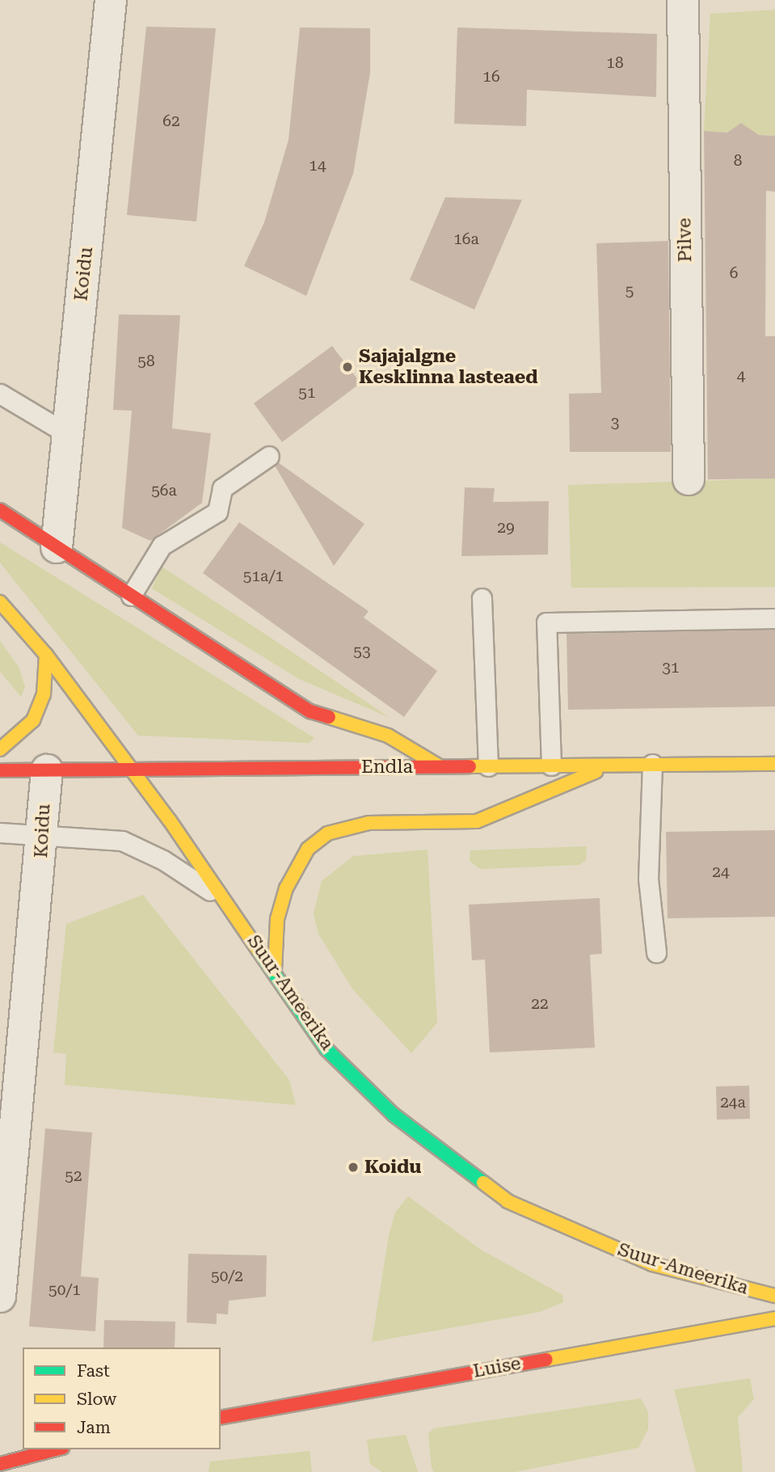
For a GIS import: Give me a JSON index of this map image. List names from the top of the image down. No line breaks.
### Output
{"streets":{"main road":["Endla","Suur-Ameerika","Luise"],"street":["Pilve","Koidu"]},"crossings":[["Koidu","Endla"],["Endla","Suur-Ameerika"]],"places":["Sajajalgne Kesklinna lasteaed","Koidu"],"house_numbers":["18","16","62","8","14","16a","6","5","58","4","51","3","56a","29","51a/1","53","31","24","22","24a","52","50/2","50/1"],"legend":["Fast","Slow","Jam"]}
